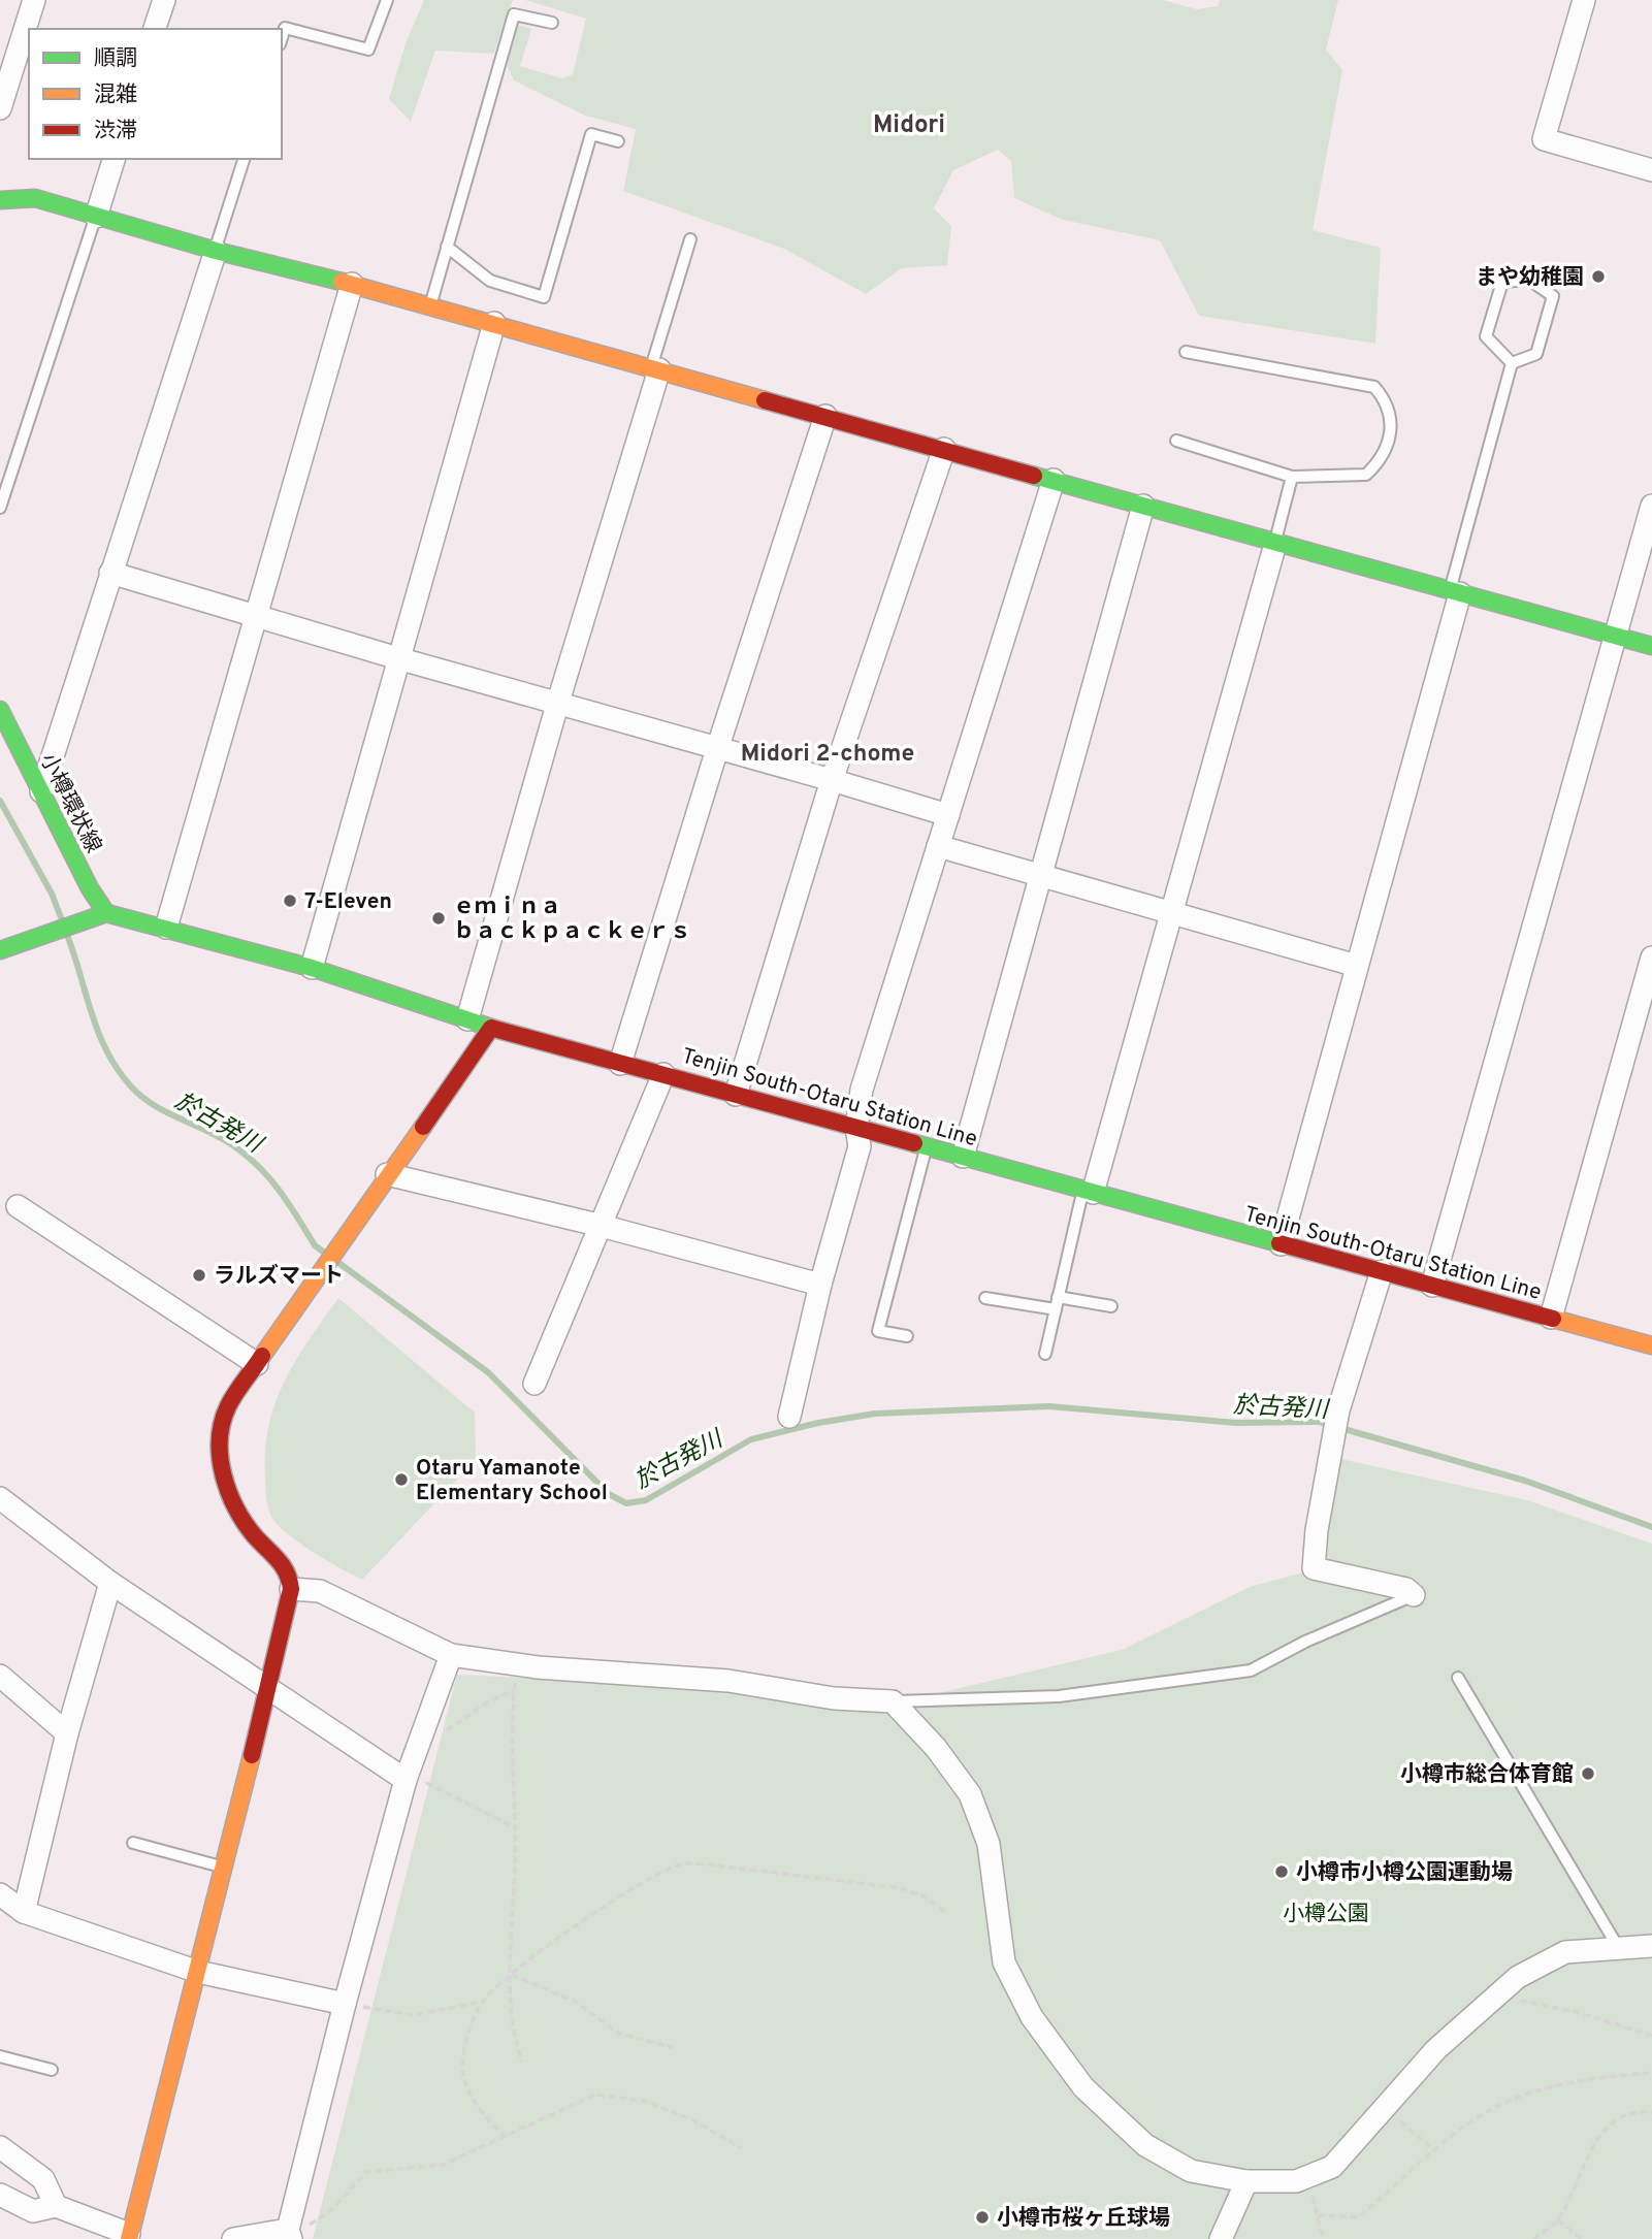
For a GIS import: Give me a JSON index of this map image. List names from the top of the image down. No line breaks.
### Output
{"streets":{"street":["小樽環状線","Tenjin South-Otaru Station Line"]},"crossings":[["小樽環状線","Tenjin South-Otaru Station Line"]],"districts":["Midori","Midori 2-chome"],"water":["於古発川"],"parks":["小樽公園"],"places":["まや幼稚園","7-Eleven","ｅｍｉｎａ ｂａｃｋｐａｃｋｅｒｓ","ラルズマート","Otaru Yamanote Elementary School","小樽市総合体育館","小樽市小樽公園運動場","小樽市桜ヶ丘球場"],"legend":["順調","混雑","渋滞"]}
